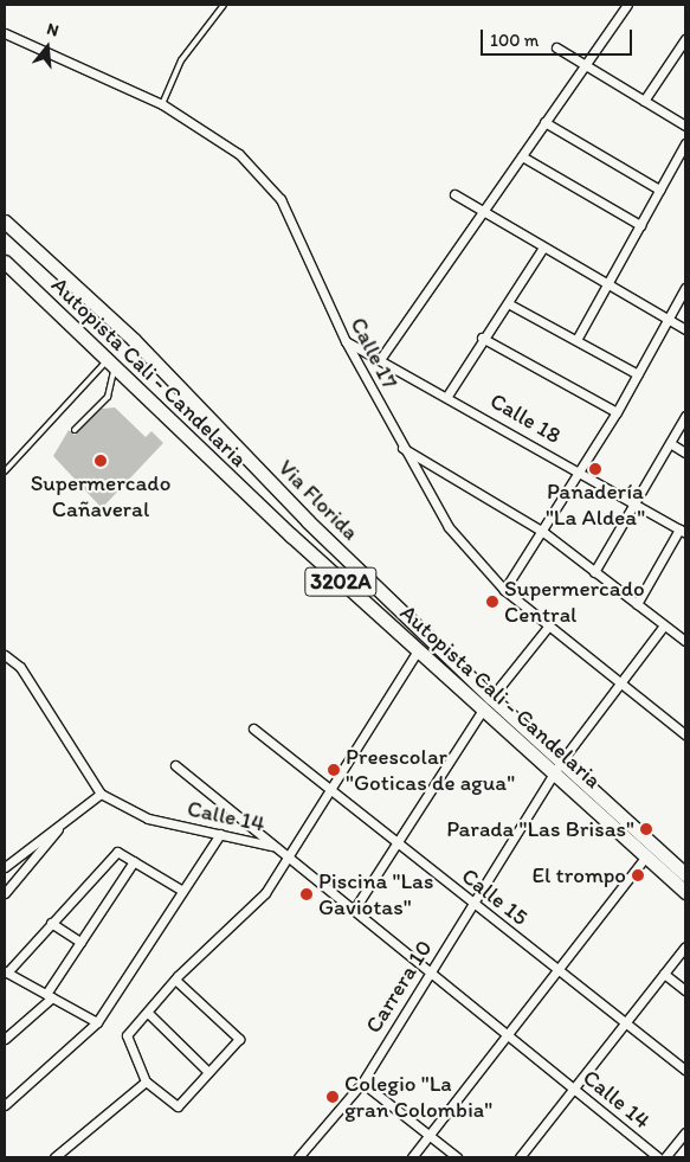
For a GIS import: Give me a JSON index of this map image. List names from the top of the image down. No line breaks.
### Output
{"streets":{"main road":["Autopista Cali - Candelaria","Via Florida","3202A"],"street":["Calle 17","Calle 18","Calle 14","Calle 15","Carrera 10"]},"crossings":[["Calle 17","Calle 18"],["Calle 17","Carrera 10"],["Autopista Cali - Candelaria","Via Florida"],["Autopista Cali - Candelaria","Carrera 10"],["Via Florida","Carrera 10"],["Calle 14","Carrera 10"],["Calle 15","Carrera 10"]],"places":["Supermercado Cañaveral","Panadería \"La Aldea\"","Supermercado Central","Preescolar \"Goticas de agua\"","Parada \"Las Brisas\"","El trompo","Piscina \"Las Gaviotas\"","Colegio \"La gran Colombia\""],"scale_bar":"100 m","north":"top"}
